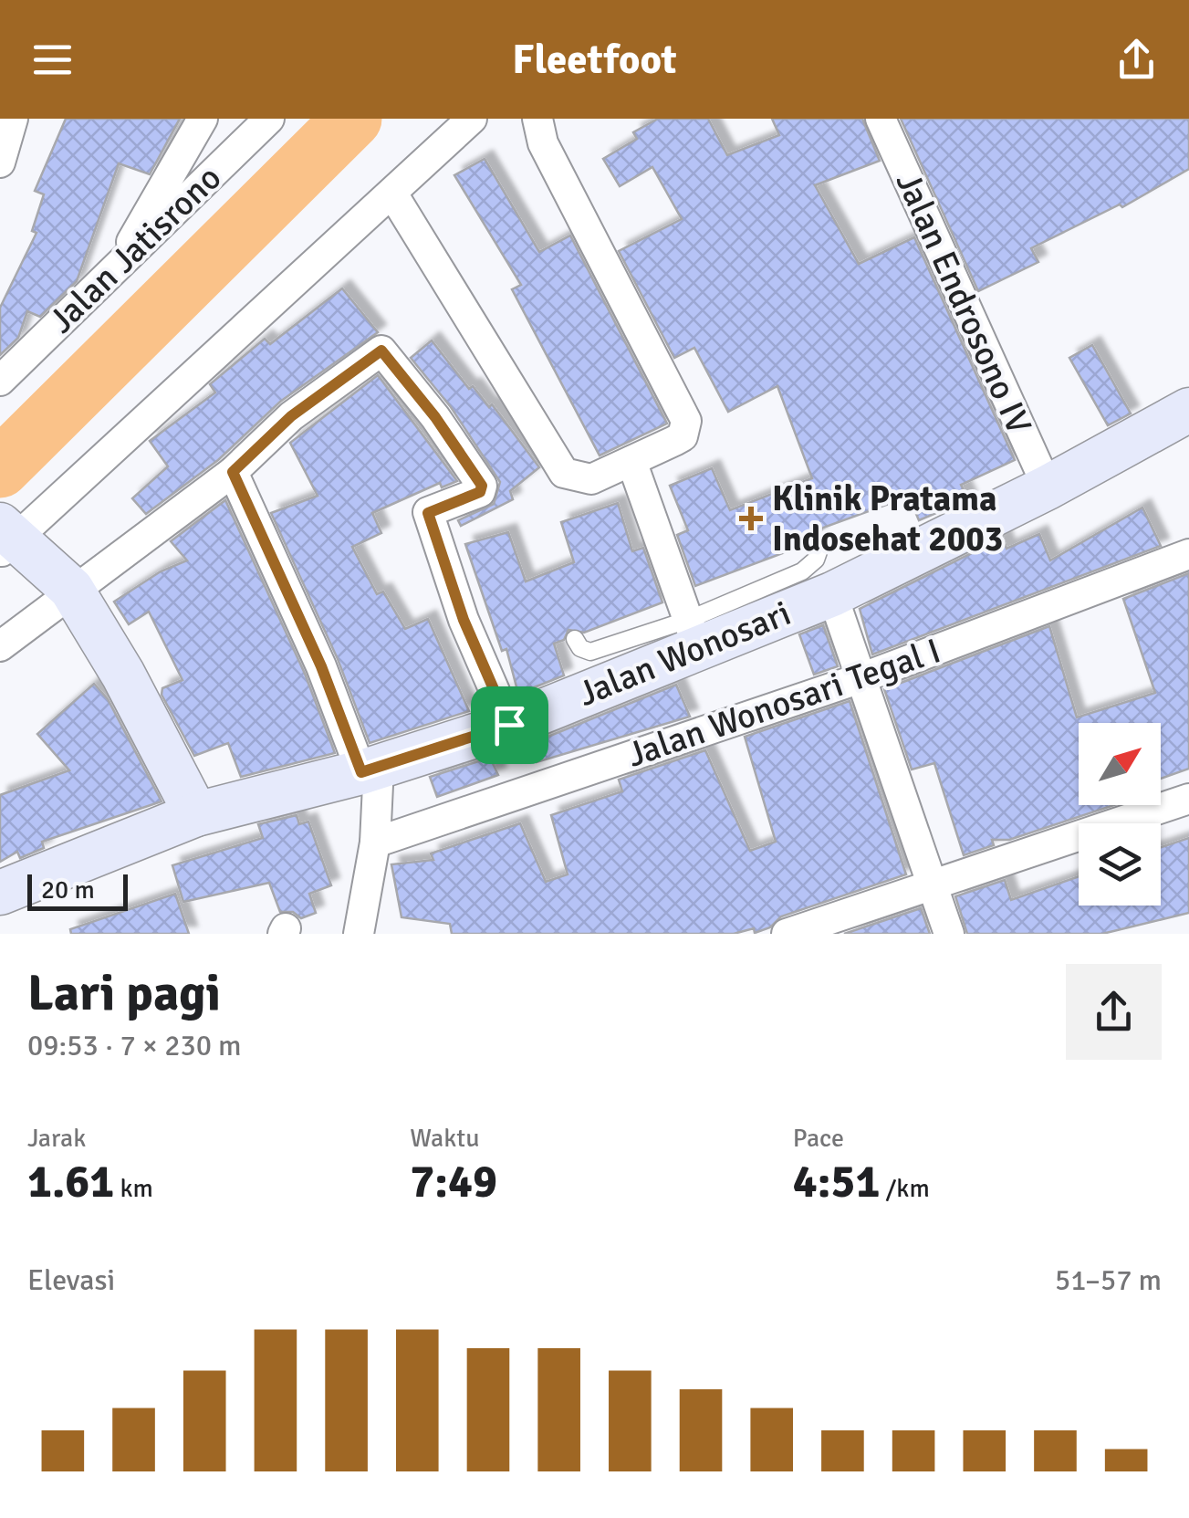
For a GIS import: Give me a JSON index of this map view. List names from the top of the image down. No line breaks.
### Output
{"streets":{"main road":["Jalan Wonosari"],"street":["Jalan Jatisrono","Jalan Endrosono IV","Jalan Wonosari Tegal I"]},"crossings":[["Jalan Endrosono IV","Jalan Wonosari"]],"places":{"health":["Klinik Pratama Indosehat 2003"]},"scale_bar":"20 m","north":"top right","page":{"header":"Fleetfoot","scale":"20 m","heading":["Lari pagi","09:53 · 7 × 230 m"],"stats":[["Jarak","1.61 km"],["Waktu","7:49"],["Pace","4:51 /km"]],"chart":["Elevasi","51–57 m"]}}
